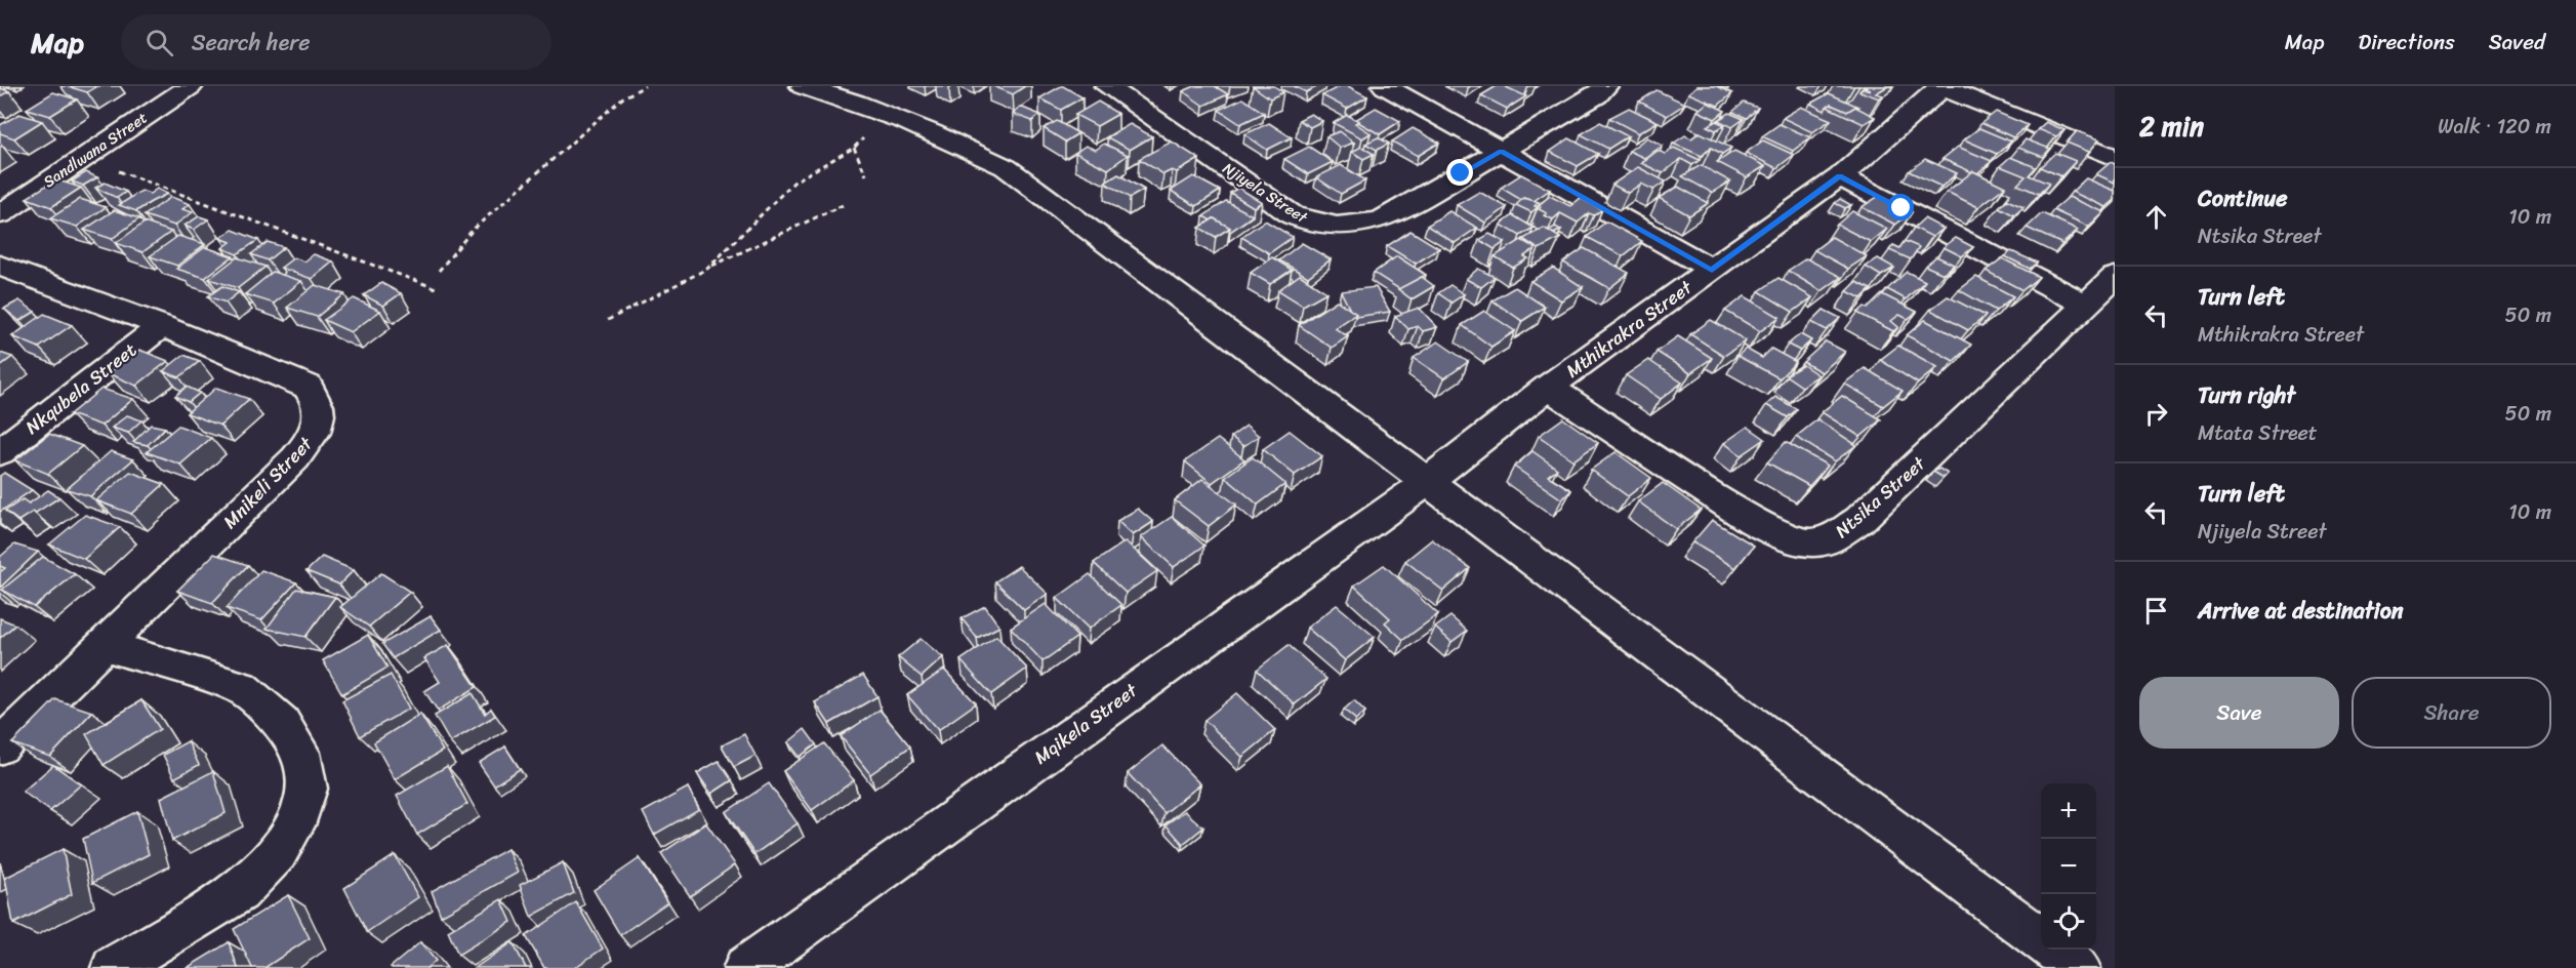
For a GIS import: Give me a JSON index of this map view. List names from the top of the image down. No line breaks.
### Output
{"streets":{"street":["Sandlwana Street","Njiyela Street","Mthikrakra Street","Nkqubela Street","Mnikeli Street","Ntsika Street","Mqikela Street"]},"crossings":[["Mthikrakra Street","Ntsika Street"],["Mthikrakra Street","Mqikela Street"],["Nkqubela Street","Mnikeli Street"]],"page":{"header":"Map","search":"Search here","nav":["Map","Directions","Saved"],"heading":["2 min","Walk · 120 m"],"list":[["Continue","Ntsika Street","10 m"],["Turn left","Mthikrakra Street","50 m"],["Turn right","Mtata Street","50 m"],["Turn left","Njiyela Street","10 m"],"Arrive at destination"],"buttons":["Save","Share"],"map_buttons":["+","−"]}}
